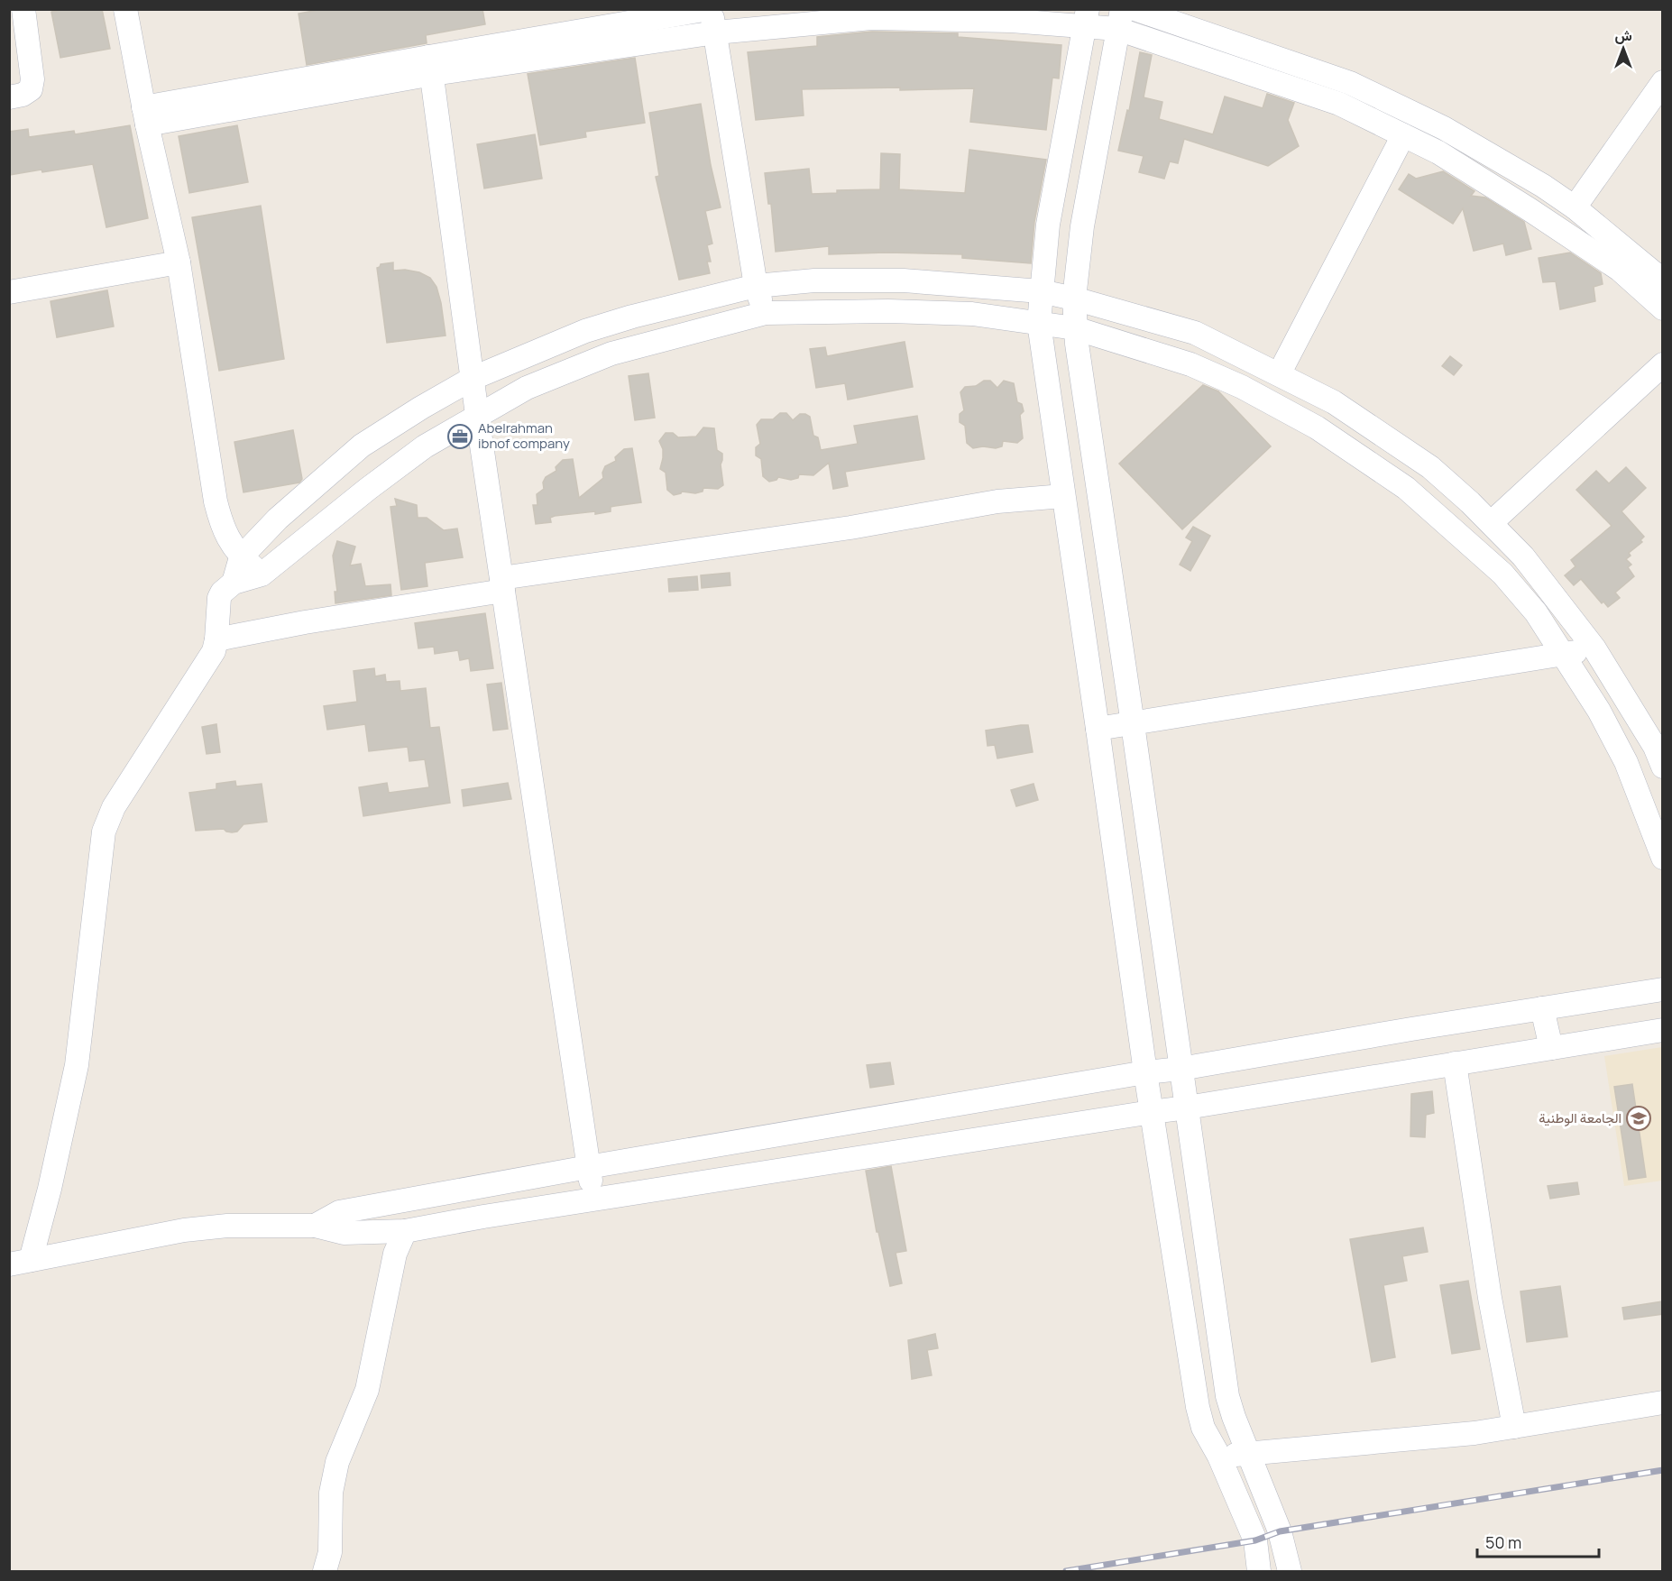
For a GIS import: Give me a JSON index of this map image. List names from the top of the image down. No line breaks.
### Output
{"places":{"office":["Abelrahman ibnof company"],"school or university":["الجامعة الوطنية"]},"scale_bar":"50 m","north":"top"}
